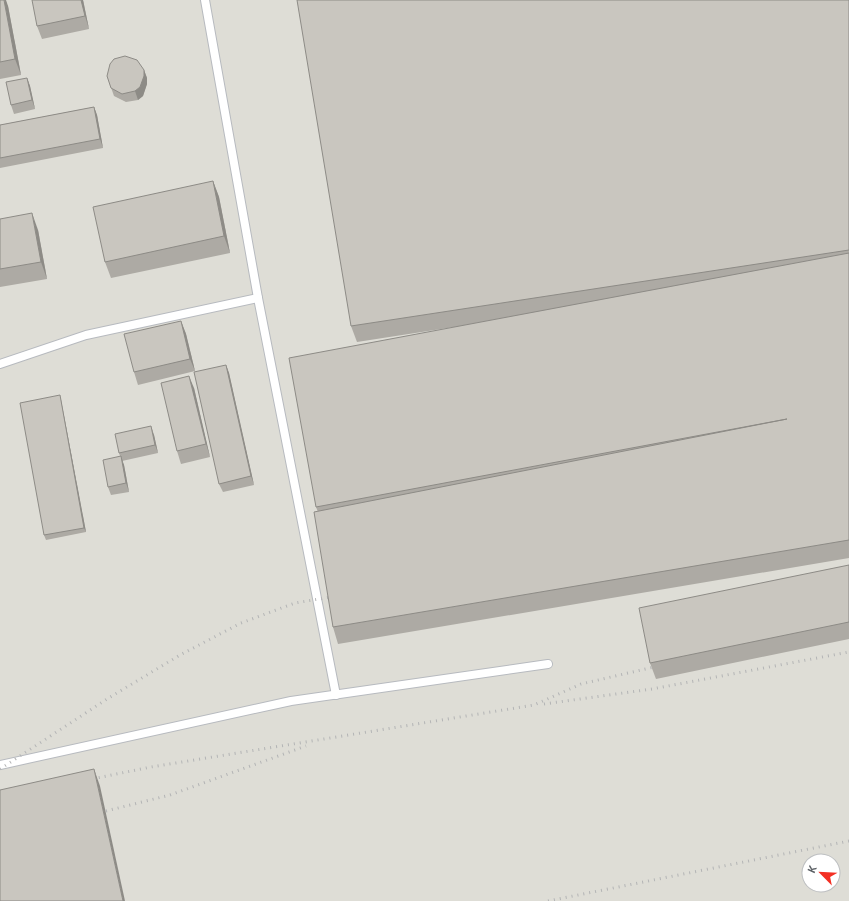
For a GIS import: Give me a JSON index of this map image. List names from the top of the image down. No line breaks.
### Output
{"north":"top left"}
